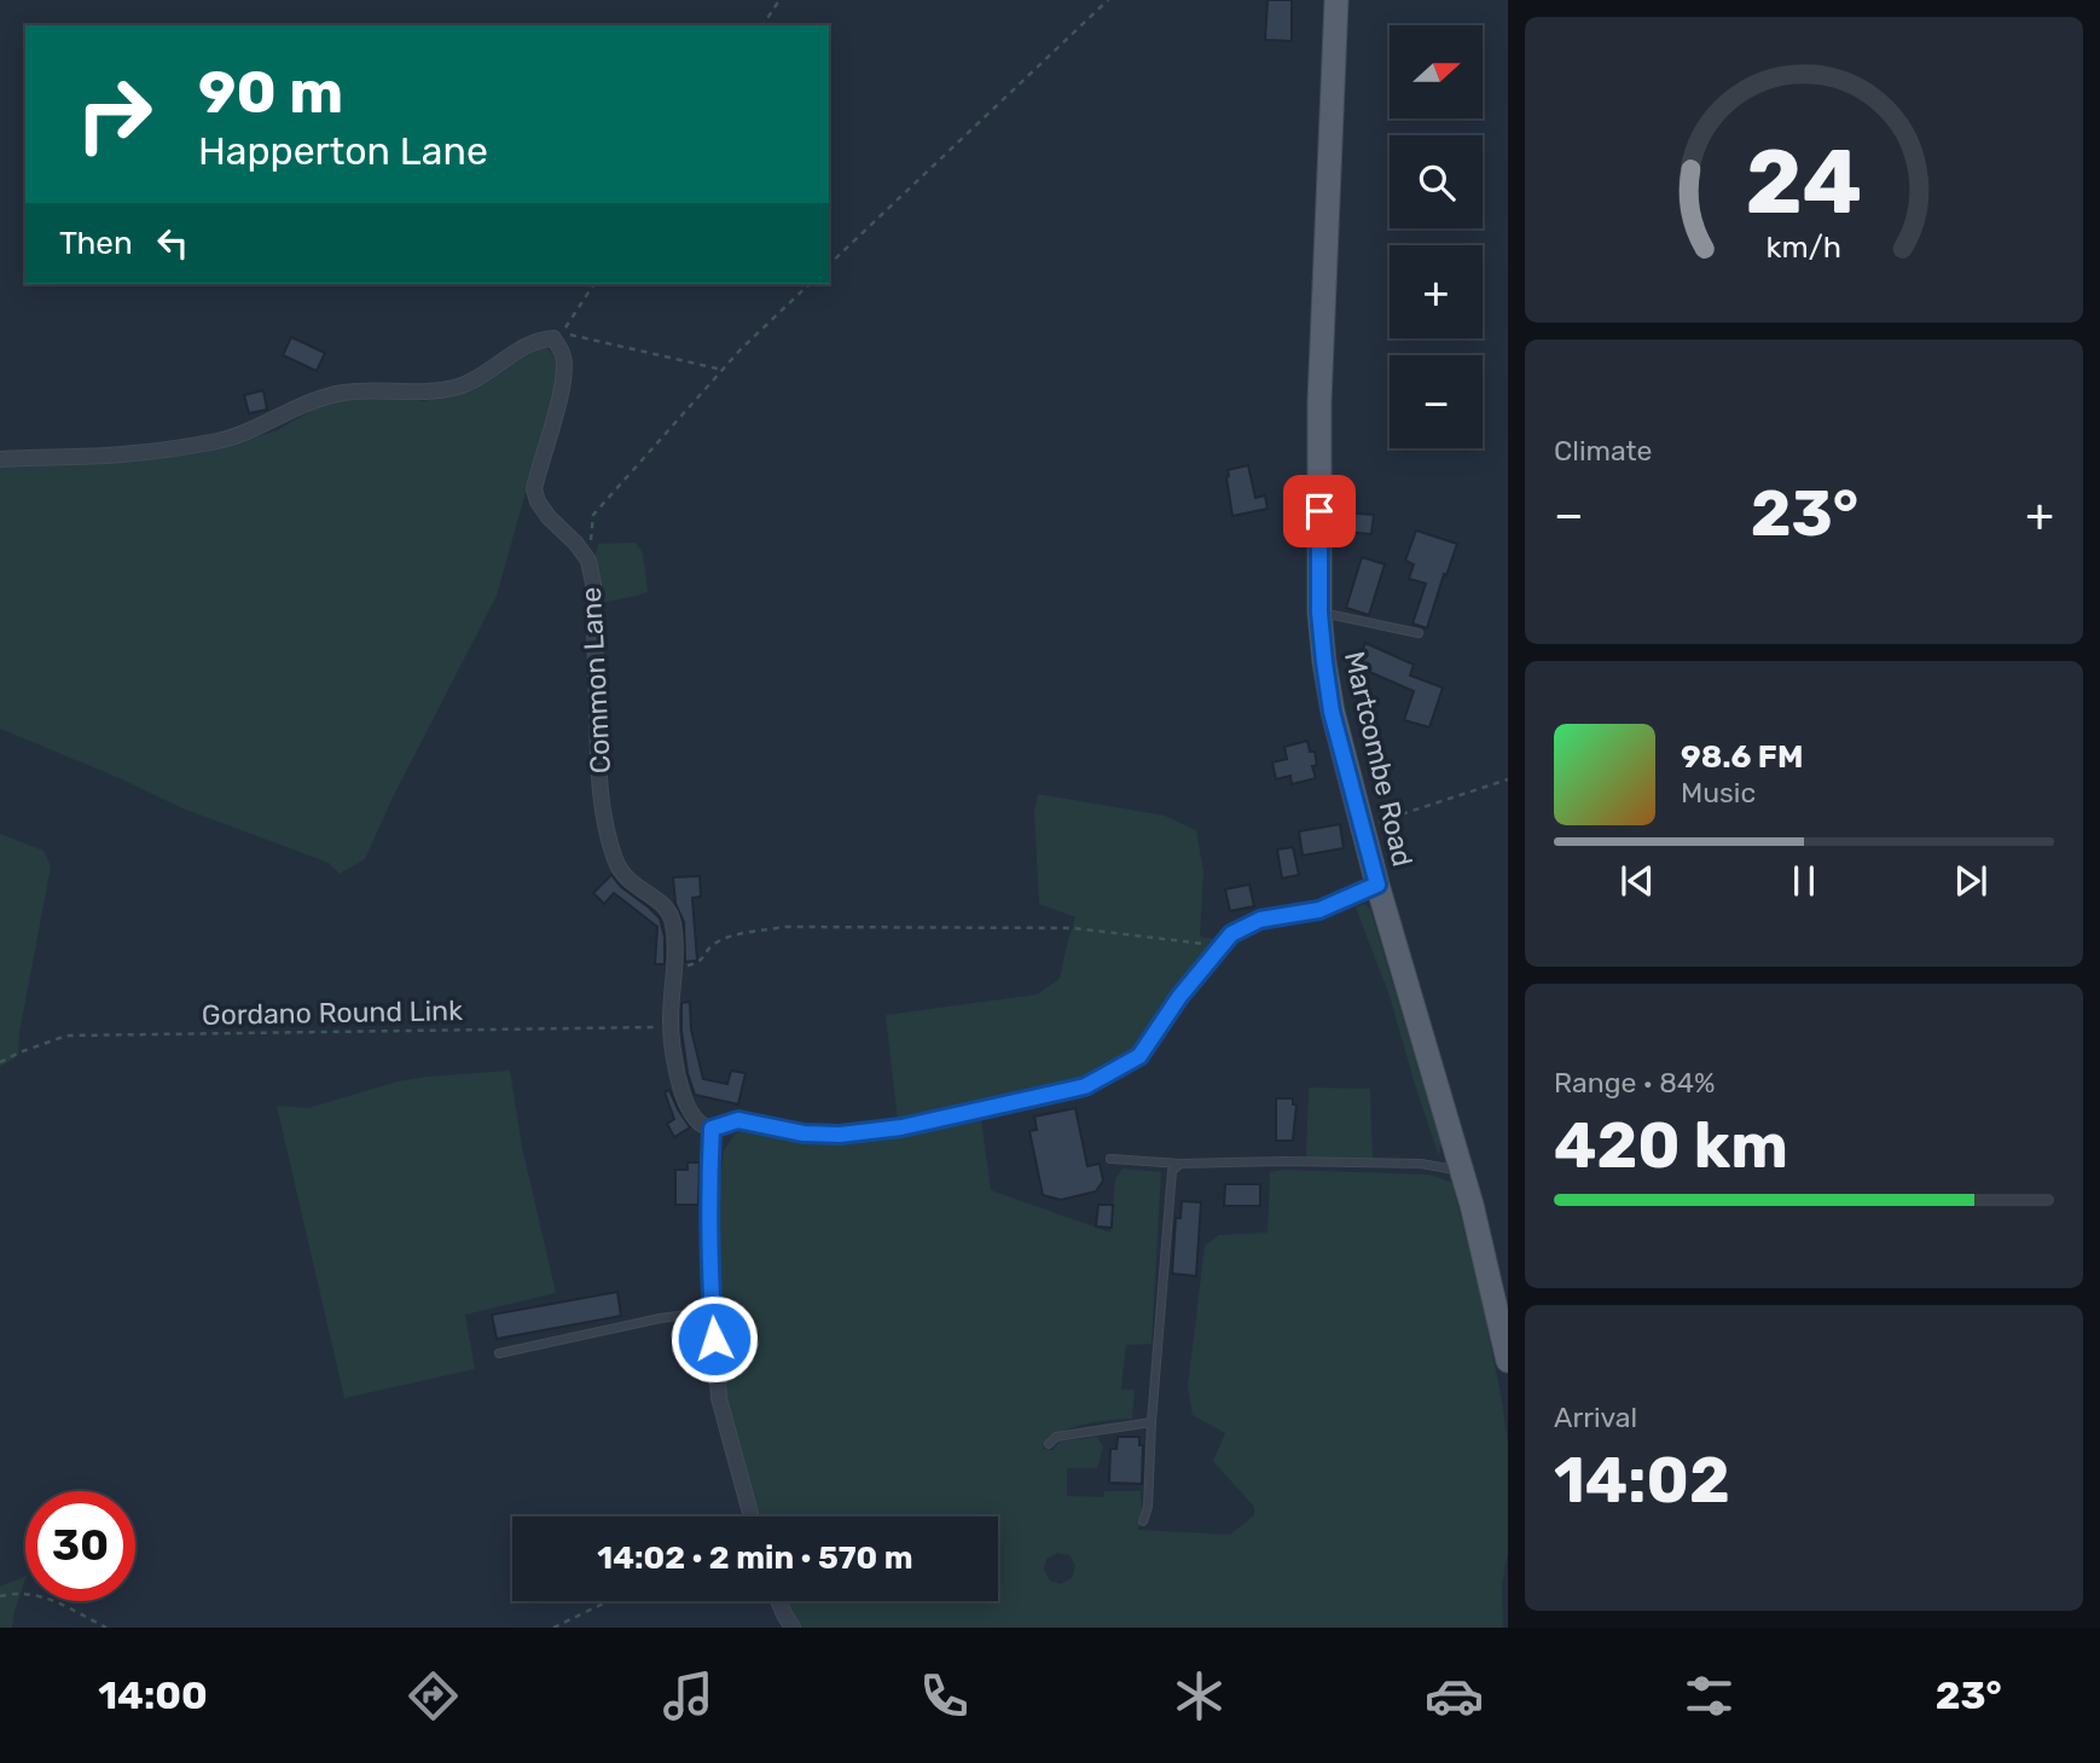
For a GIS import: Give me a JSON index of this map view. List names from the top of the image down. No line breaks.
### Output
{"streets":{"main road":["Martcombe Road"],"street":["Common Lane"],"path":["Gordano Round Link"]},"crossings":[["Common Lane","Gordano Round Link"]],"north":"right","page":{"map_buttons":["+","−"],"turn":["90 m","Happerton Lane"],"then":"Then","tile":["Climate",["Range · 84%","420 km"],["Arrival","14:02"]],"heat":["−","23°","+"],"song":["98.6 FM","Music"],"limit":"30","trip":"14:02 · 2 min · 570 m","tabs":["14:00","23°"],"gauge":["24","km/h"]}}
